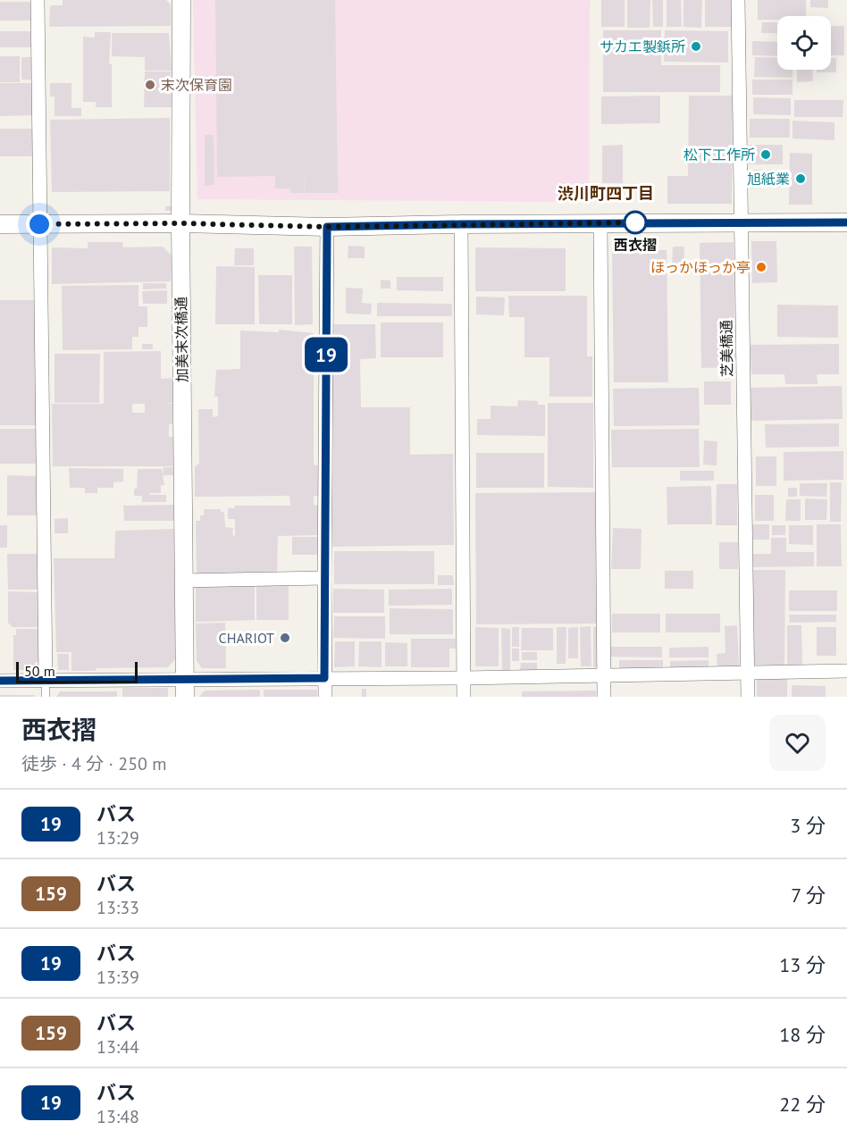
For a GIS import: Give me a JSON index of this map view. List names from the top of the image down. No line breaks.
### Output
{"streets":{"street":["加美末次橋通","芝美橋通"]},"districts":["渋川町四丁目"],"places":["サカエ製鋲所","末次保育園","松下工作所","旭紙業","西衣摺","ほっかほっか亭","CHARIOT"],"lines":["bus line 19"],"scale_bar":"50 m","page":{"on_map":"19","scale":"50 m","heading":["西衣摺","徒歩 · 4 分 · 250 m"],"list":[{"mark":"19","name":"バス","note":"13:29","value":"3 分"},{"mark":"159","name":"バス","note":"13:33","value":"7 分"},{"mark":"19","name":"バス","note":"13:39","value":"13 分"},{"mark":"159","name":"バス","note":"13:44","value":"18 分"},{"mark":"19","name":"バス","note":"13:48","value":"22 分"}]}}
